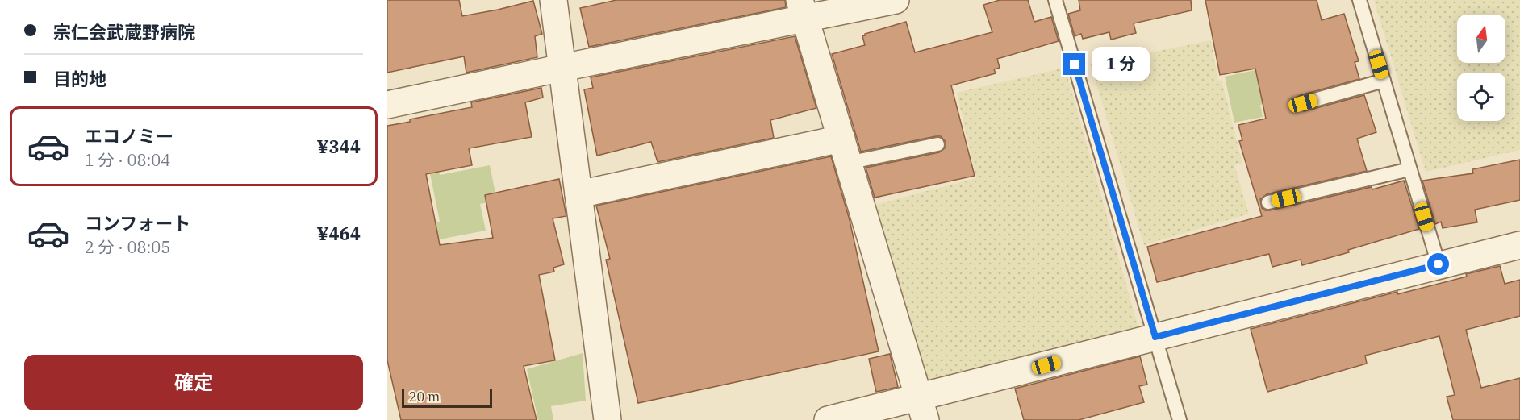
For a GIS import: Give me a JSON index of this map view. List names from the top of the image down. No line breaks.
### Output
{"scale_bar":"20 m","north":"top","page":{"banner":["宗仁会武蔵野病院","目的地"],"bubble":"1 分","list":[{"name":"エコノミー","note":"1 分 · 08:04","value":"¥344"},{"name":"コンフォート","note":"2 分 · 08:05","value":"¥464"}],"buttons":"確定","scale":"20 m"}}
